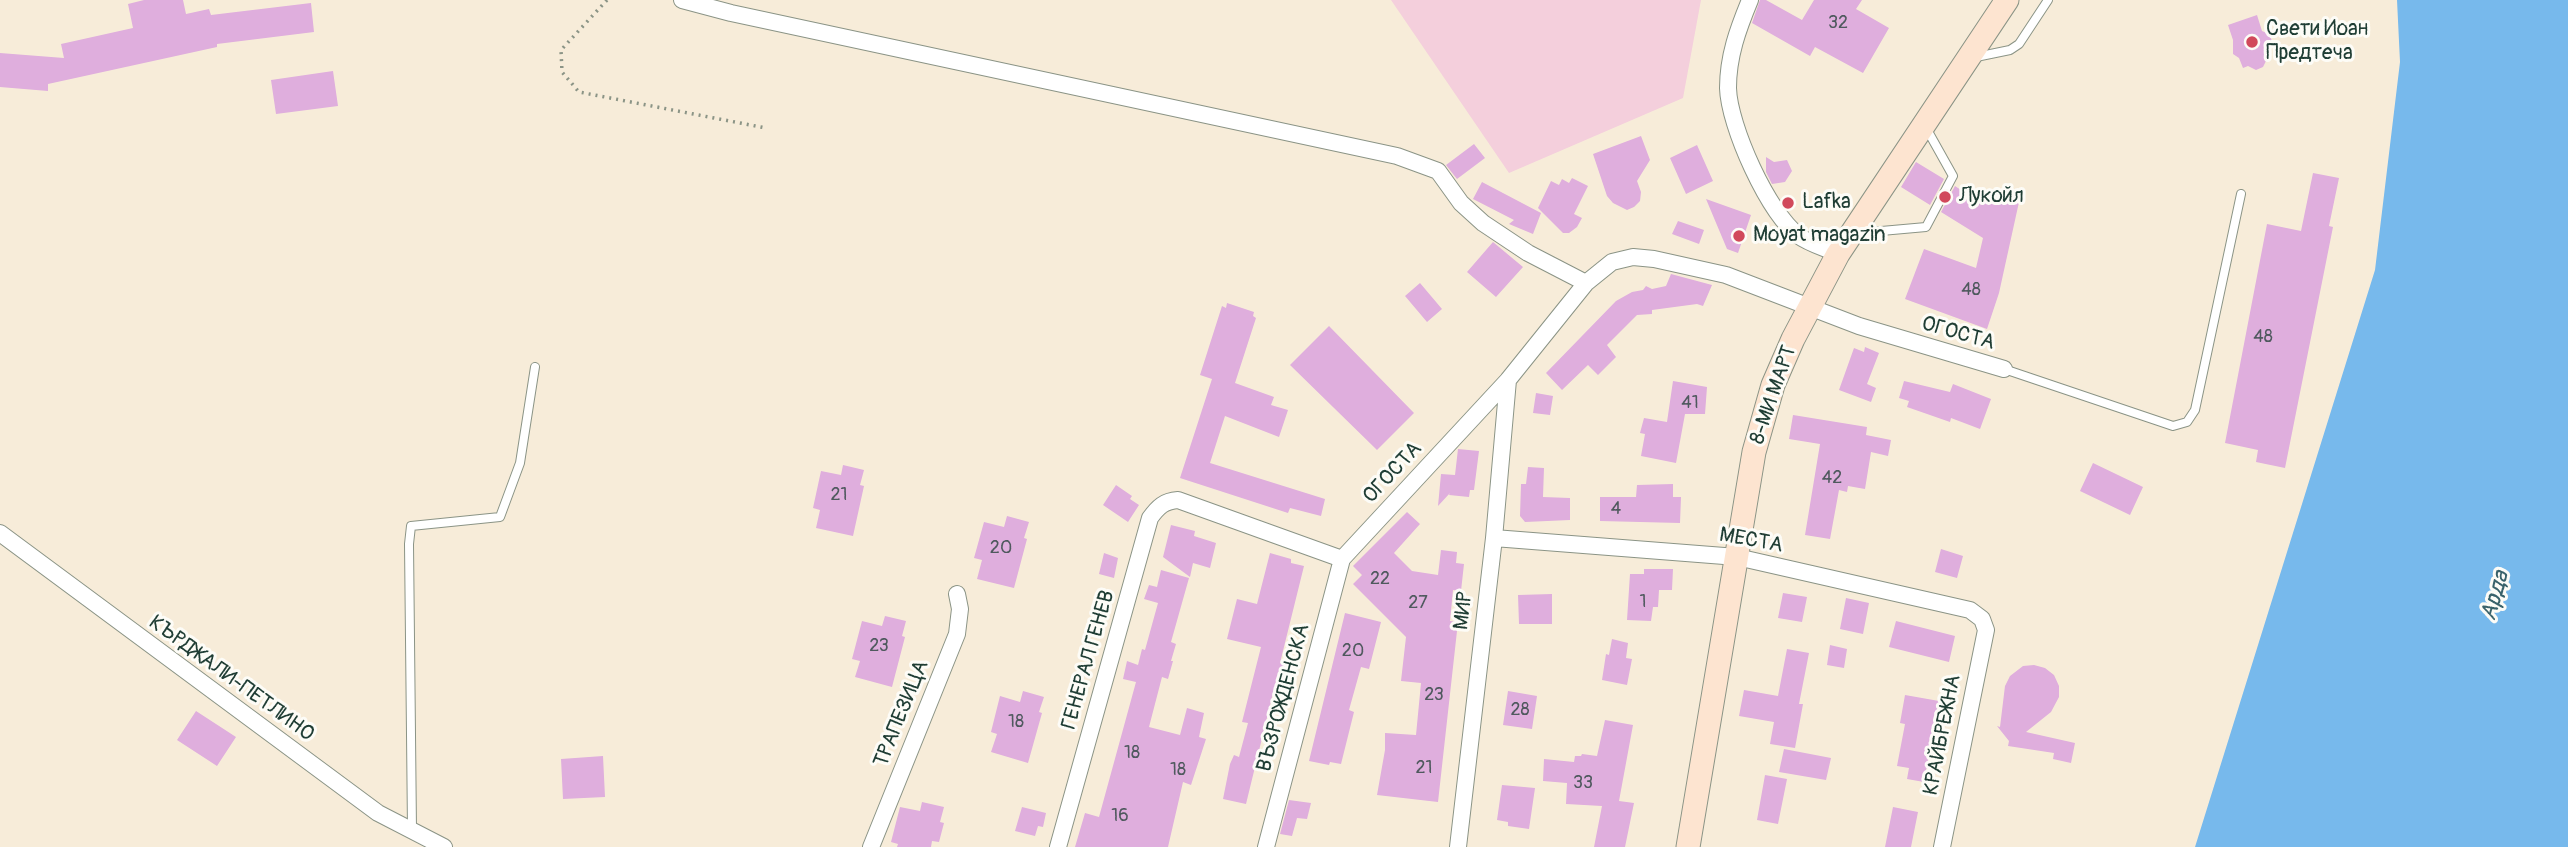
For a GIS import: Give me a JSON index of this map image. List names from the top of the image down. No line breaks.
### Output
{"streets":{"main road":["8-МИ МАРТ"],"street":["ОГОСТА","МЕСТА","МИР","ГЕНЕРАЛ ГЕНЕВ","КЪРДЖАЛИ-ПЕТЛИНО","ВЪЗРОЖДЕНСКА","ТРАПЕЗИЦА","КРАЙБРЕЖНА"]},"crossings":[["ОГОСТА","8-МИ МАРТ"],["ОГОСТА","МИР"],["ОГОСТА","ГЕНЕРАЛ ГЕНЕВ"],["ОГОСТА","ВЪЗРОЖДЕНСКА"],["8-МИ МАРТ","МЕСТА"],["МЕСТА","МИР"],["МЕСТА","КРАЙБРЕЖНА"],["ГЕНЕРАЛ ГЕНЕВ","ВЪЗРОЖДЕНСКА"]],"water":["Арда"],"places":["Свети Иоан Предтеча","Лукойл","Lafka","Moyat magazin"],"house_numbers":["32","48","48","41","42","21","4","20","22","1","27","23","20","23","28","18","18","21","18","33","16"]}
